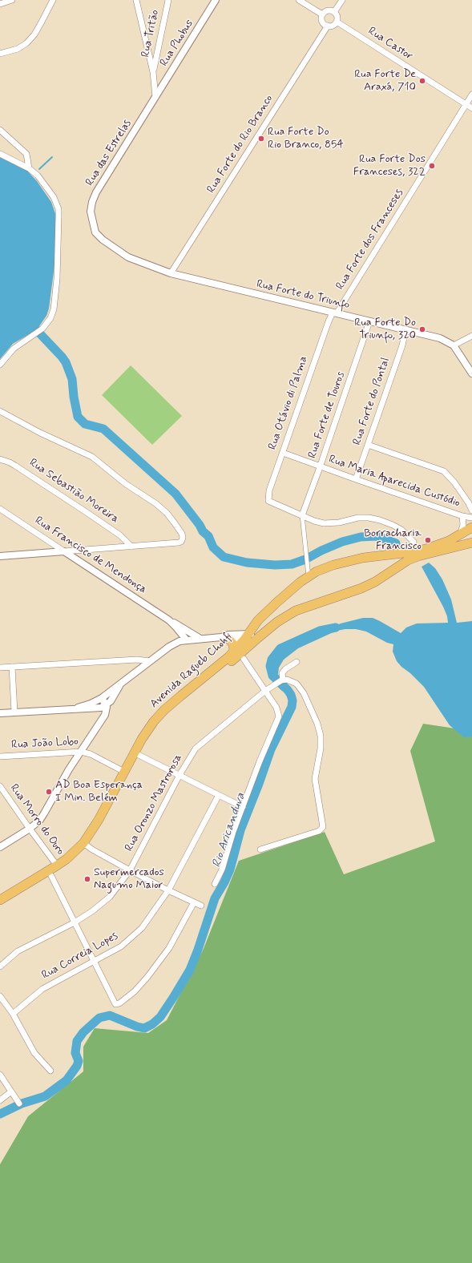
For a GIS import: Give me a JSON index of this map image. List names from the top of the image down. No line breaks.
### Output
{"streets":{"main road":["Avenida Ragueb Chohfi"],"street":["Rua Tritão","Rua Phobus","Rua Castor","Rua Forte do Rio Branco","Rua das Estrelas","Rua Forte dos Franceses","Rua Forte do Triunfo","Rua Forte do Pontal","Rua Otávio di Palma","Rua Forte de Touros","Rua Maria Aparecida Custódio","Rua Sebastião Moreira","Rua Francisco de Mendonça","Rua João Lobo","Rua Oronzo Mastrorosa","Rua Morro do Ouro","Rua Correia Lopes"]},"crossings":[["Rua Phobus","Rua das Estrelas"],["Rua Castor","Rua Forte do Rio Branco"],["Rua Castor","Rua Forte dos Franceses"],["Rua Forte do Rio Branco","Rua das Estrelas"],["Rua Forte do Rio Branco","Rua Forte do Triunfo"],["Rua das Estrelas","Rua Forte do Triunfo"],["Rua Forte dos Franceses","Rua Forte do Triunfo"],["Rua Forte dos Franceses","Rua Otávio di Palma"],["Rua Forte do Triunfo","Rua Forte do Pontal"],["Rua Forte do Triunfo","Rua Otávio di Palma"],["Rua Forte do Triunfo","Rua Forte de Touros"],["Rua Forte do Pontal","Rua Maria Aparecida Custódio"],["Rua Otávio di Palma","Rua Forte de Touros"],["Rua Otávio di Palma","Rua Maria Aparecida Custódio"],["Rua Forte de Touros","Rua Maria Aparecida Custódio"],["Rua Maria Aparecida Custódio","Avenida Ragueb Chohfi"],["Avenida Ragueb Chohfi","Rua João Lobo"],["Avenida Ragueb Chohfi","Rua Morro do Ouro"]],"water":["Rio Aricanduva"],"places":["Rua Forte De Araxá, 710","Rua Forte Do Rio Branco, 854","Rua Forte Dos Franceses, 322","Rua Forte Do Triunfo, 320","Borracharia Francisco","AD Boa Esperança I Min. Belém","Supermercados Nagumo Maior"]}
